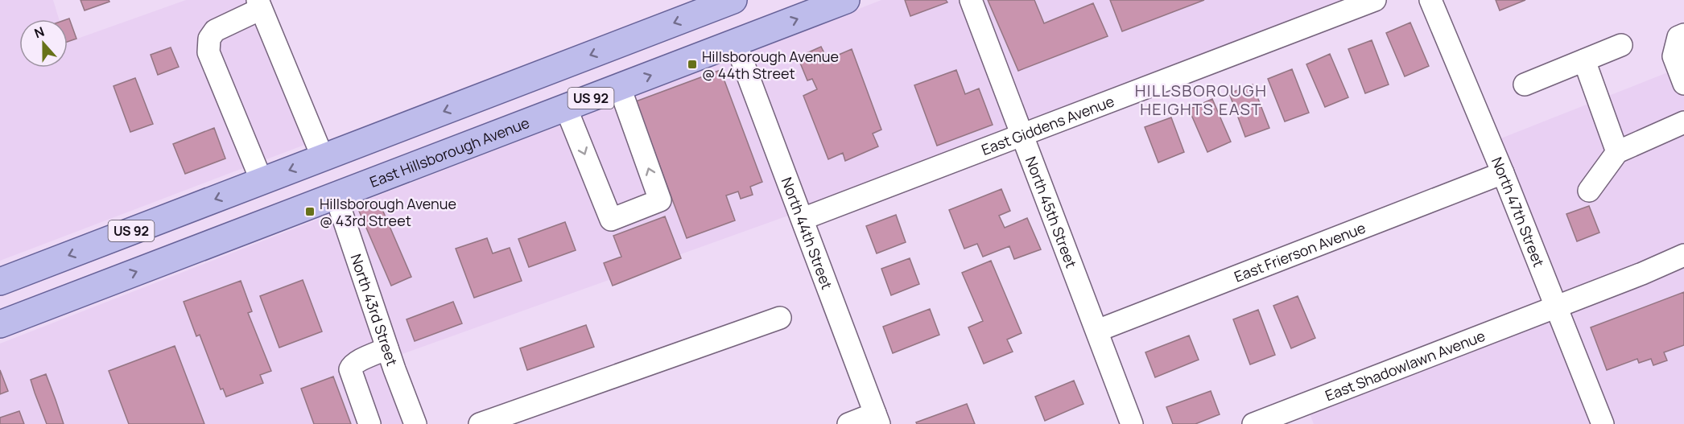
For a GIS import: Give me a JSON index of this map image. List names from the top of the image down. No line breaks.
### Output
{"streets":{"main road":["US 92","East Hillsborough Avenue"],"street":["East Giddens Avenue","North 47th Street","North 45th Street","North 44th Street","East Frierson Avenue","North 43rd Street","East Shadowlawn Avenue"]},"crossings":[["East Giddens Avenue","North 45th Street"],["East Giddens Avenue","North 44th Street"],["East Hillsborough Avenue","North 44th Street"],["East Hillsborough Avenue","North 43rd Street"],["North 47th Street","East Frierson Avenue"],["North 47th Street","East Shadowlawn Avenue"],["North 45th Street","East Frierson Avenue"]],"districts":["HILLSBOROUGH HEIGHTS EAST"],"places":{"transit":["Hillsborough Avenue @ 44th Street","Hillsborough Avenue @ 43rd Street"]},"north":"top"}
